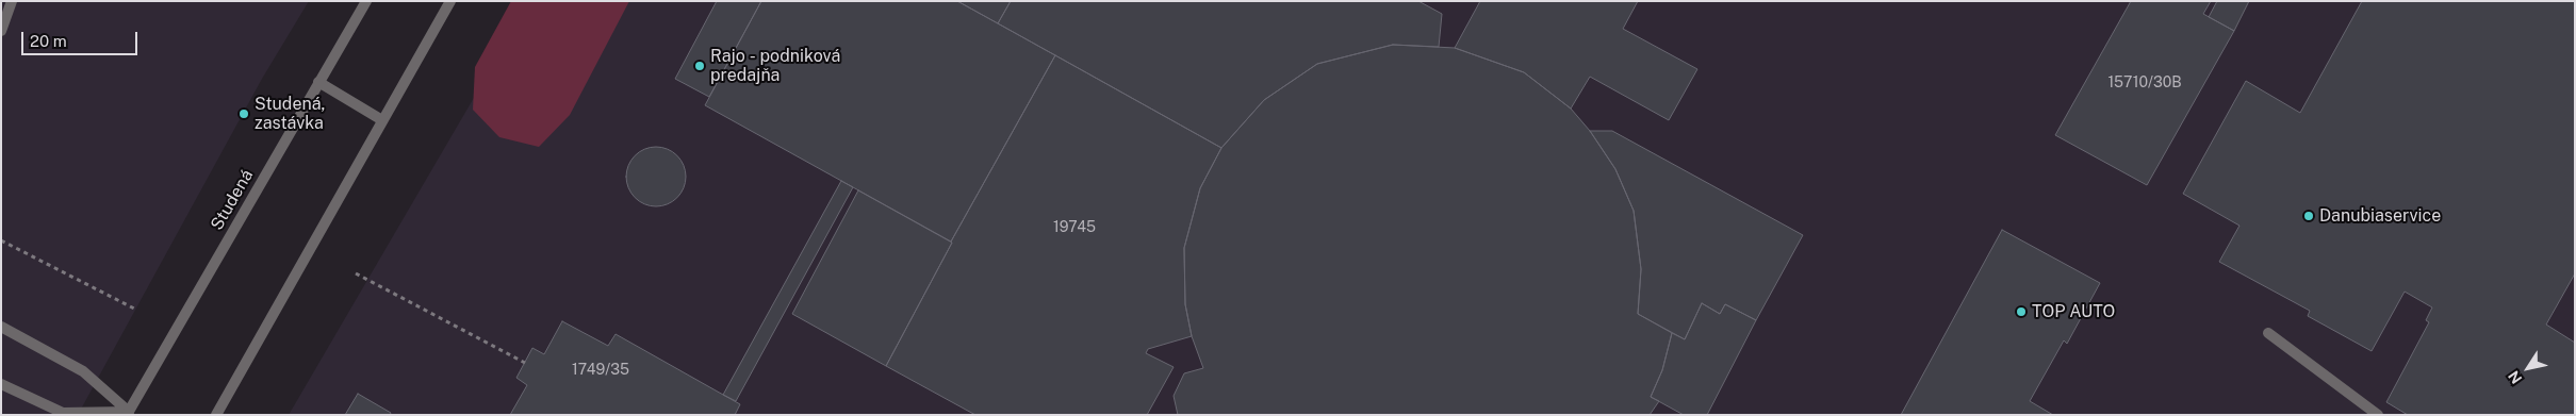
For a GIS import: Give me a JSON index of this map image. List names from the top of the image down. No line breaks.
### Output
{"streets":{"street":["Studená"]},"places":["Rajo - podniková predajňa","Studená, zastávka","Danubiaservice","TOP AUTO"],"house_numbers":["15710/30B","19745","1749/35"],"scale_bar":"20 m","north":"bottom left"}
